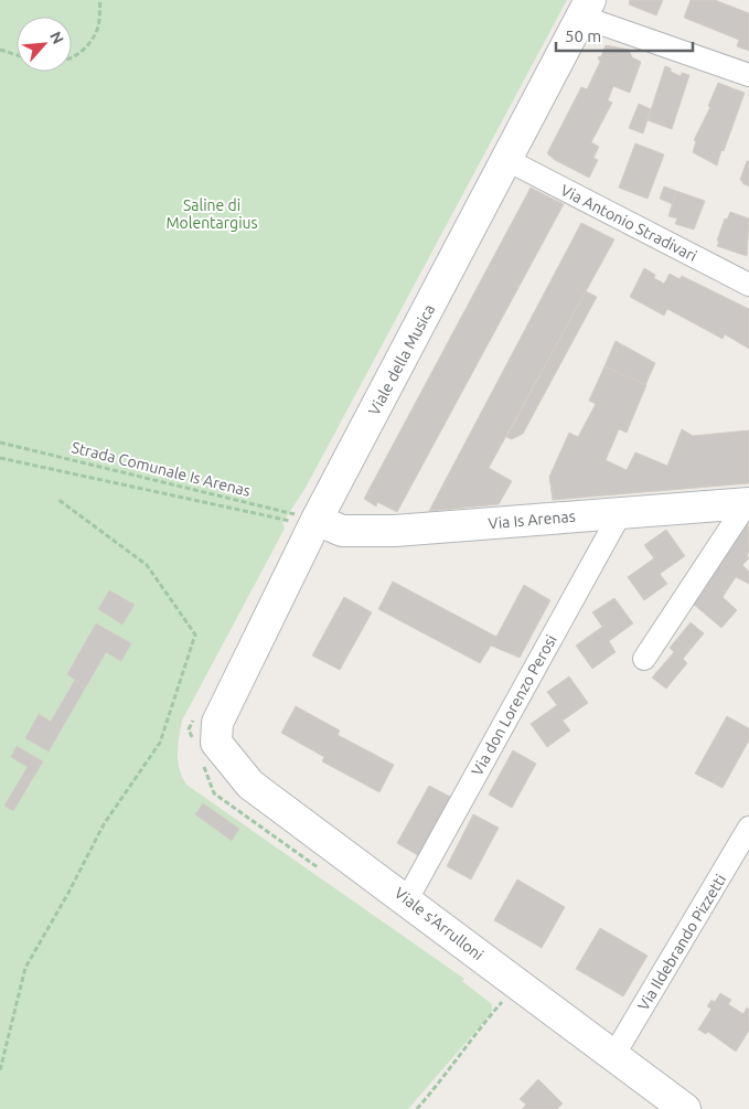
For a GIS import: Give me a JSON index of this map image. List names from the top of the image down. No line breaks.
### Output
{"streets":{"street":["Via Antonio Stradivari","Viale della Musica","Via Is Arenas","Via don Lorenzo Perosi","Viale s'Arrulloni","Via Ildebrando Pizzetti"],"path":["Strada Comunale Is Arenas"]},"crossings":[["Via Antonio Stradivari","Viale della Musica"],["Viale della Musica","Strada Comunale Is Arenas"],["Viale della Musica","Via Is Arenas"],["Viale della Musica","Viale s'Arrulloni"],["Strada Comunale Is Arenas","Via Is Arenas"],["Via Is Arenas","Via don Lorenzo Perosi"],["Via don Lorenzo Perosi","Viale s'Arrulloni"],["Viale s'Arrulloni","Via Ildebrando Pizzetti"]],"parks":["Saline di Molentargius"],"scale_bar":"50 m","north":"top right"}
